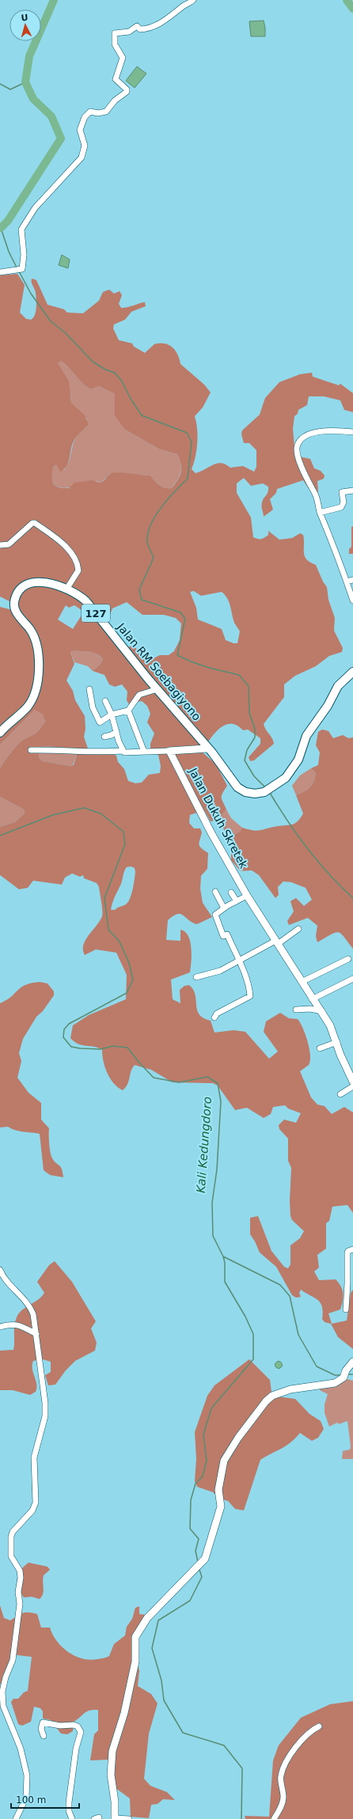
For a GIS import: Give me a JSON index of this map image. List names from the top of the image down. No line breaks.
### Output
{"streets":{"main road":["127","Jalan RM Soebagiyono"],"street":["Jalan Dukuh Skretek"]},"water":["Kali Kedungdoro"],"scale_bar":"100 m","north":"top"}
